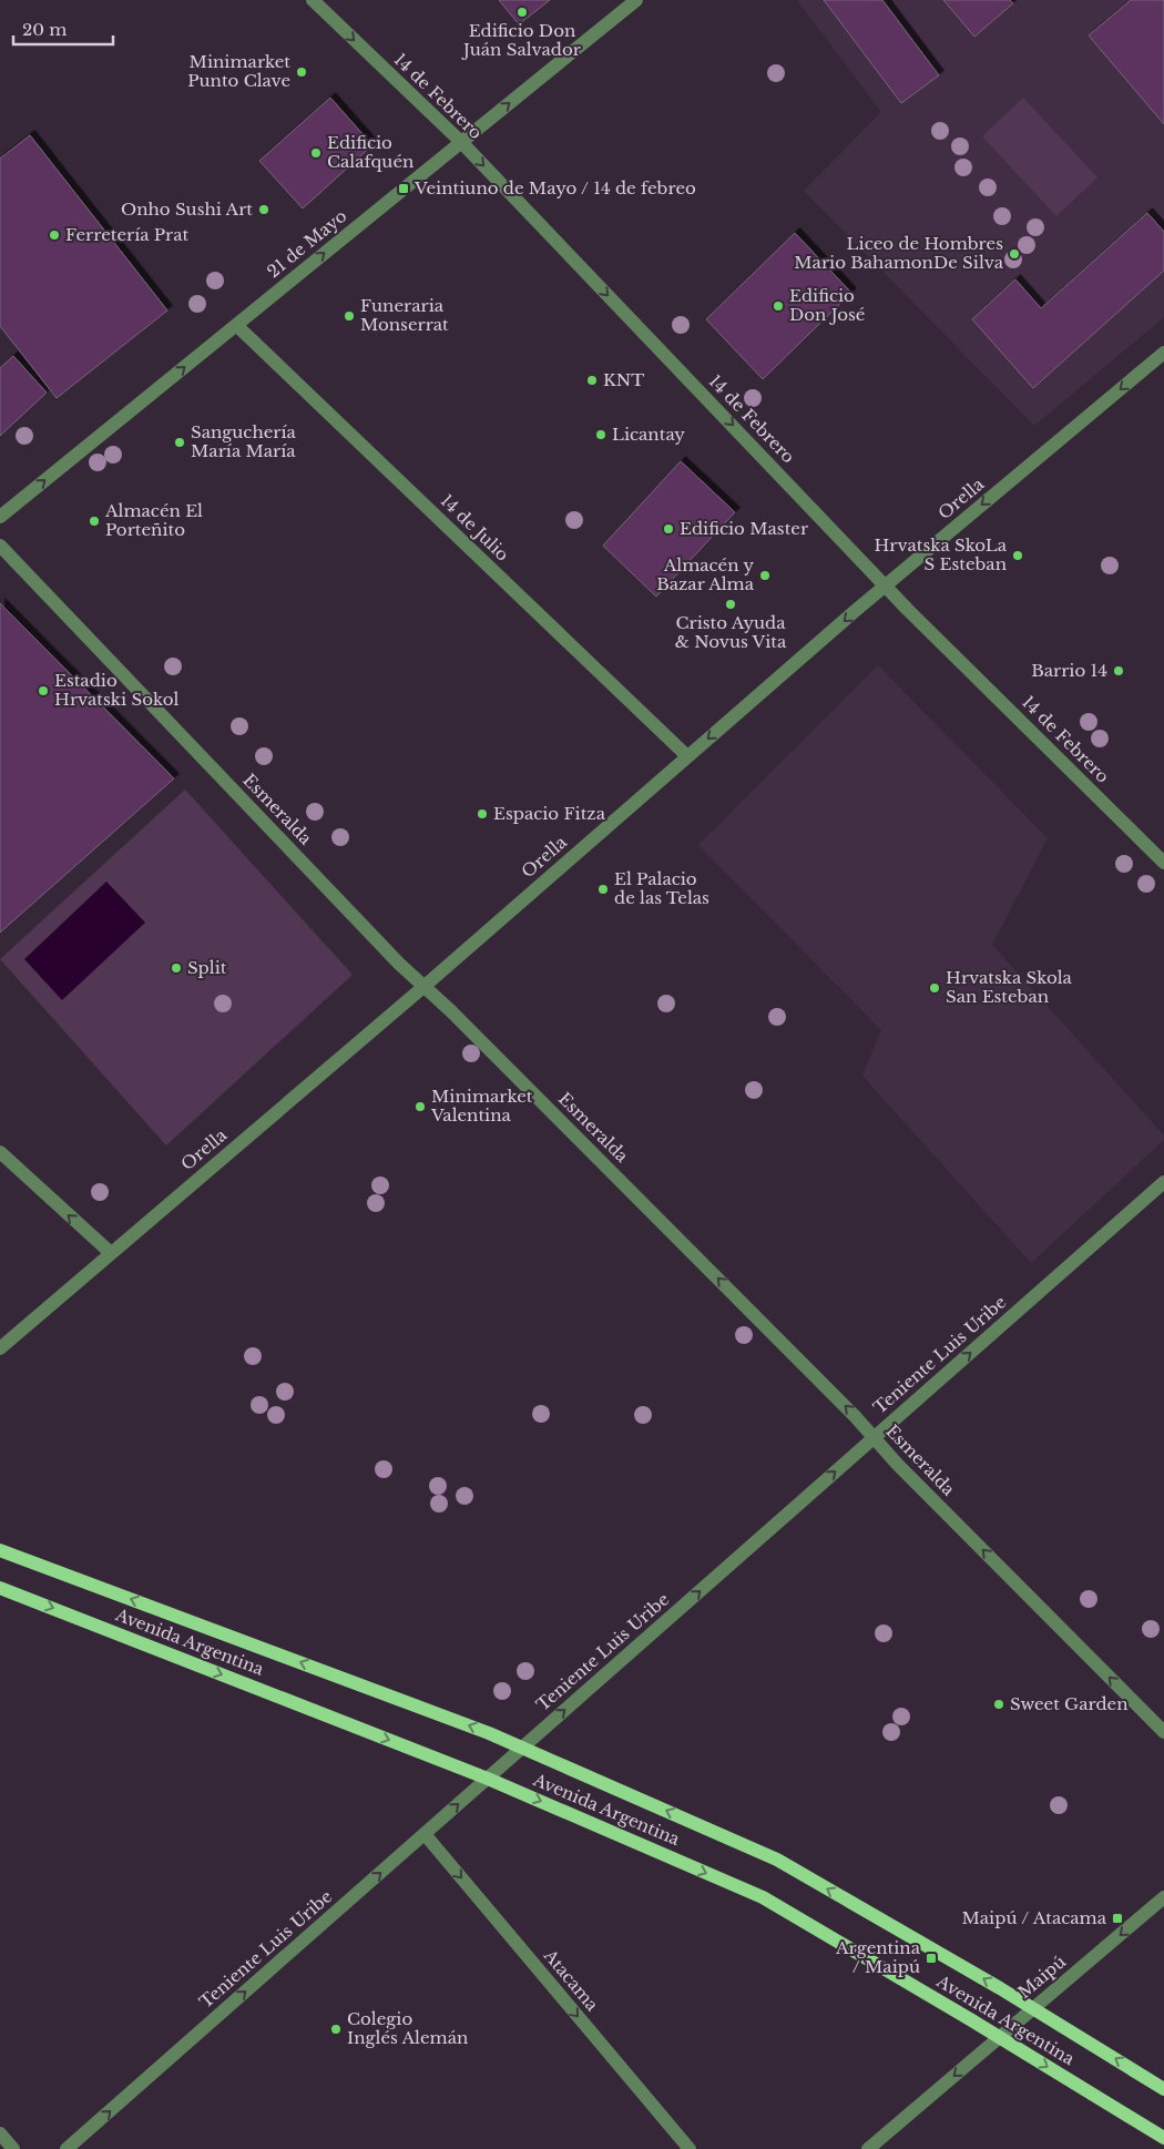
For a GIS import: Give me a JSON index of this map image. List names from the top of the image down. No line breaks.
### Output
{"streets":{"main road":["Avenida Argentina"],"street":["14 de Febrero","21 de Mayo","Orella","14 de Julio","Esmeralda","Teniente Luis Uribe","Maipú","Atacama"]},"crossings":[["14 de Febrero","21 de Mayo"],["14 de Febrero","Orella"],["21 de Mayo","14 de Julio"],["Orella","14 de Julio"],["Orella","Esmeralda"],["Esmeralda","Teniente Luis Uribe"],["Teniente Luis Uribe","Avenida Argentina"],["Teniente Luis Uribe","Atacama"],["Avenida Argentina","Maipú"]],"one_way":["14 de Febrero","21 de Mayo","Orella","Esmeralda","Teniente Luis Uribe","Maipú","Atacama"],"places":{"other":["Edificio Don Juán Salvador","Minimarket Punto Clave","Edificio Calafquén","Onho Sushi Art","Ferretería Prat","Liceo de Hombres Mario BahamonDe Silva","Edificio Don José","Funeraria Monserrat","KNT","Licantay","Sanguchería María María","Almacén El Porteñito","Edificio Master","Hrvatska SkoLa S Esteban","Almacén y Bazar Alma","Cristo Ayuda & Novus Vita","Barrio 14","Estadio Hrvatski Sokol","Espacio Fitza","El Palacio de las Telas","Split","Hrvatska Skola San Esteban","Minimarket Valentina","Sweet Garden","Colegio Inglés Alemán"],"transit":["Veintiuno de Mayo / 14 de febreo","Maipú / Atacama","Argentina / Maipú"]},"scale_bar":"20 m"}
